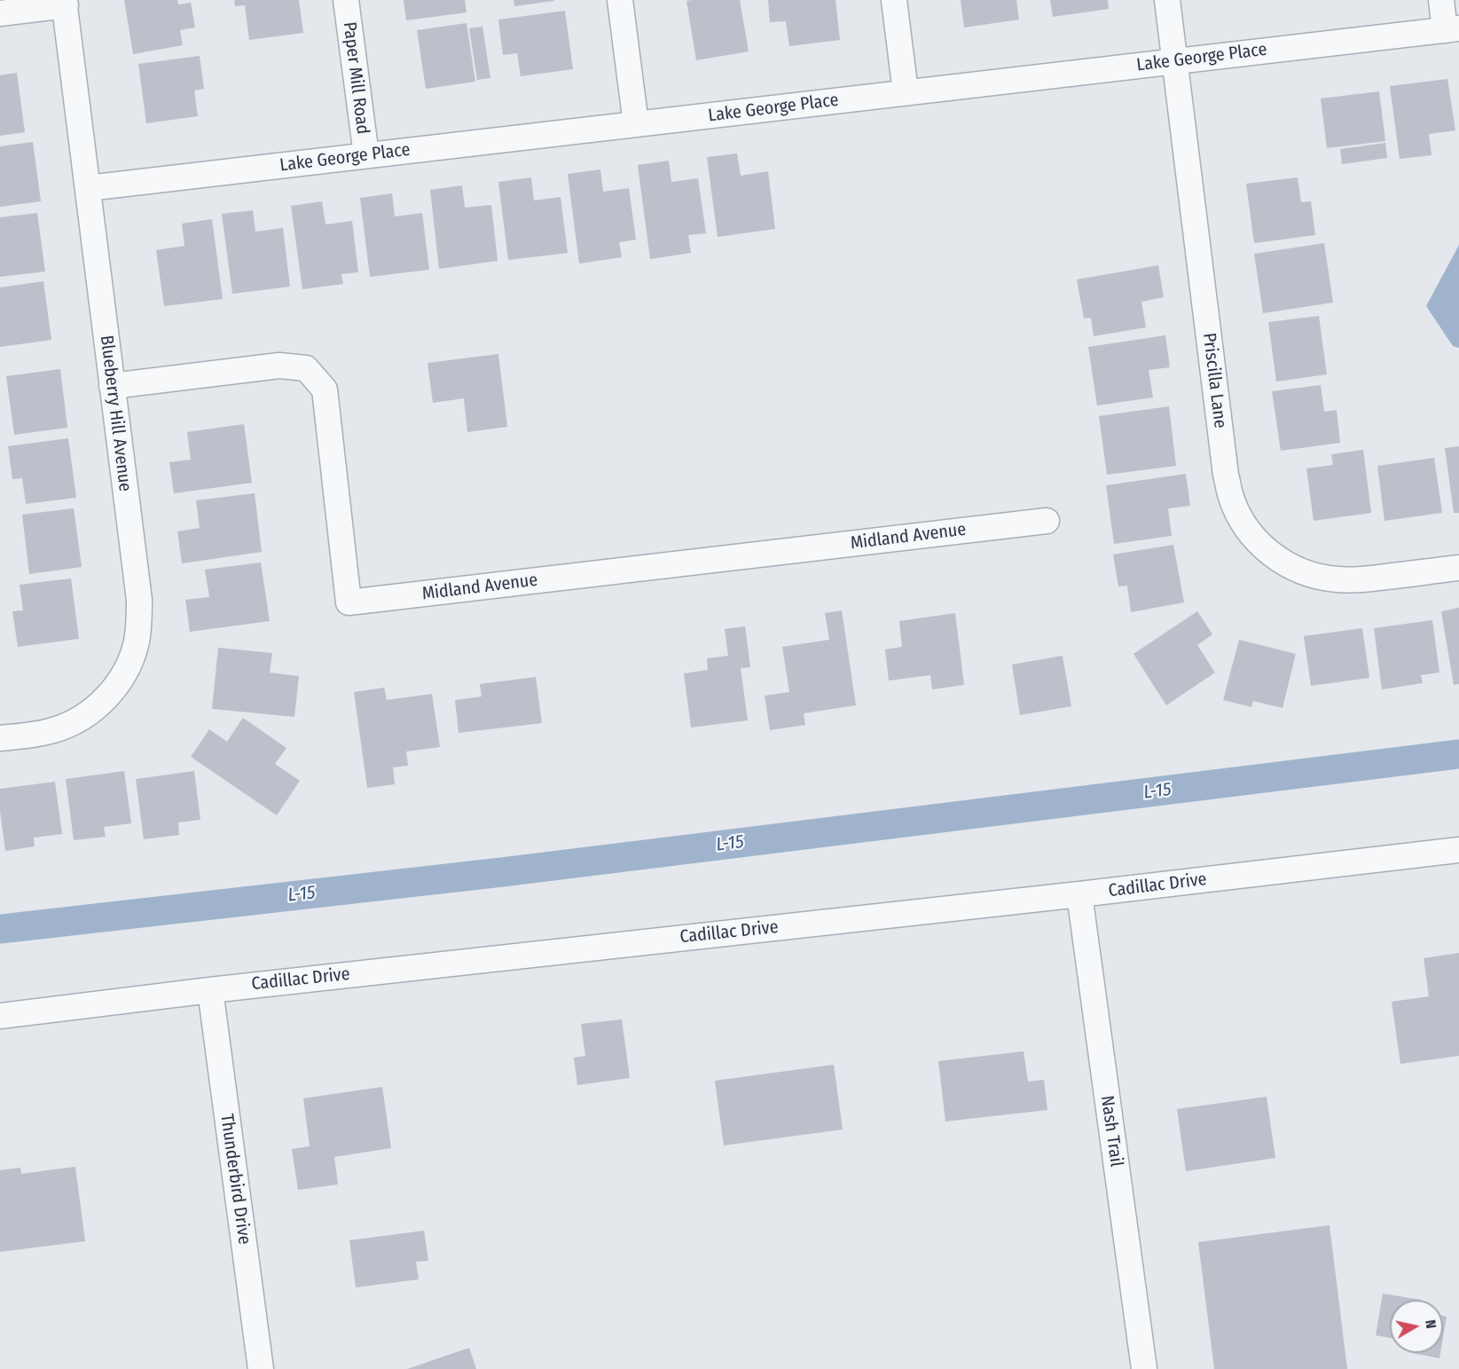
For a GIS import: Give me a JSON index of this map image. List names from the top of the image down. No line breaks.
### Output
{"streets":{"street":["Lake George Place","Paper Mill Road","Priscilla Lane","Blueberry Hill Avenue","Midland Avenue","Cadillac Drive","Nash Trail","Thunderbird Drive"]},"crossings":[["Lake George Place","Paper Mill Road"],["Lake George Place","Priscilla Lane"],["Lake George Place","Blueberry Hill Avenue"],["Blueberry Hill Avenue","Midland Avenue"],["Cadillac Drive","Nash Trail"],["Cadillac Drive","Thunderbird Drive"]],"water":["L-15"],"north":"right"}
